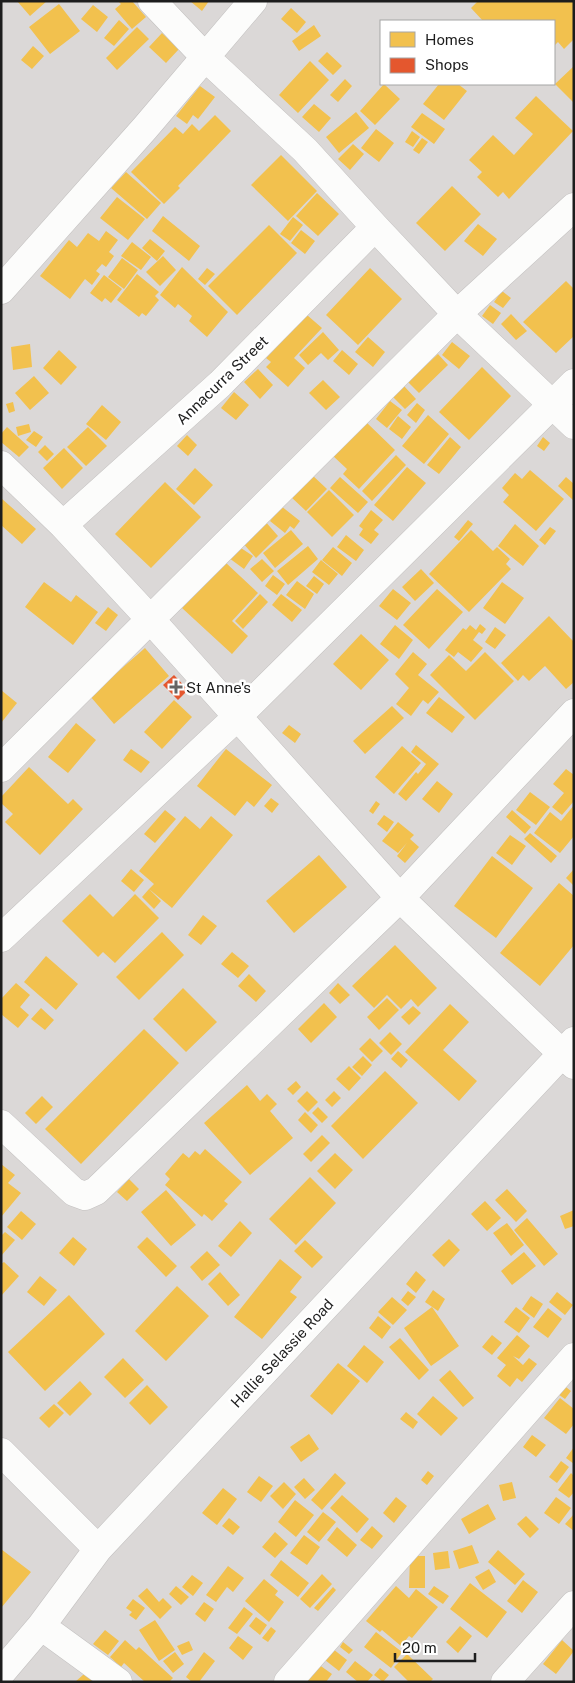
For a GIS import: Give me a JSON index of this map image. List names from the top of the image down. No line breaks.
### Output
{"streets":{"street":["Annacurra Street","Hallie Selassie Road"]},"places":{"health":["St Anne's"]},"legend":["Homes","Shops"],"scale_bar":"20 m"}
